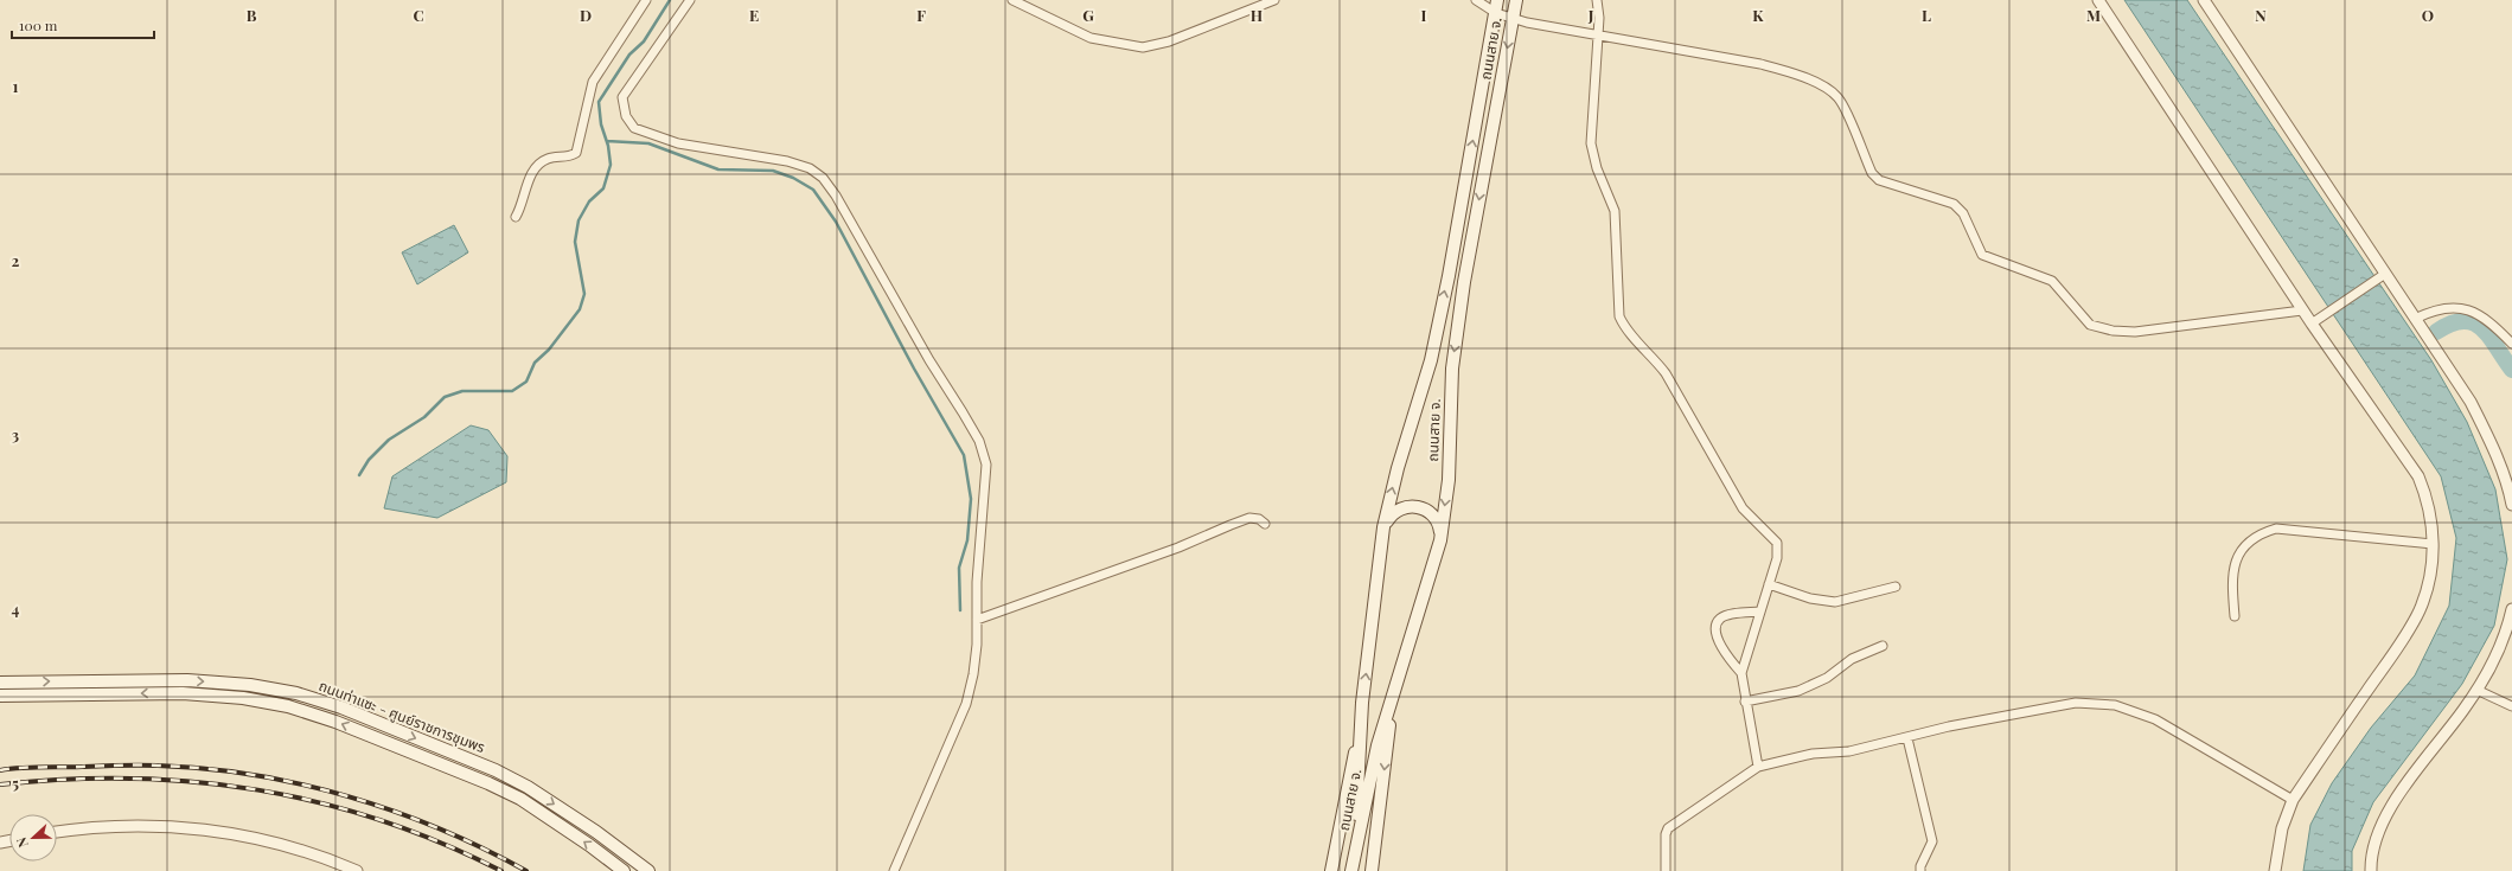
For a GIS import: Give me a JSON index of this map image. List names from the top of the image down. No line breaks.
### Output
{"streets":{"main road":["ถนนสาย จ.","ถนนท่าแซะ - ศูนย์ราชการชุมพร"]},"scale_bar":"100 m","north":"left","grid":{"columns":["B","C","D","E","F","G","H","I","J","K","L","M","N","O"],"rows":["1","2","3","4","5"]}}
